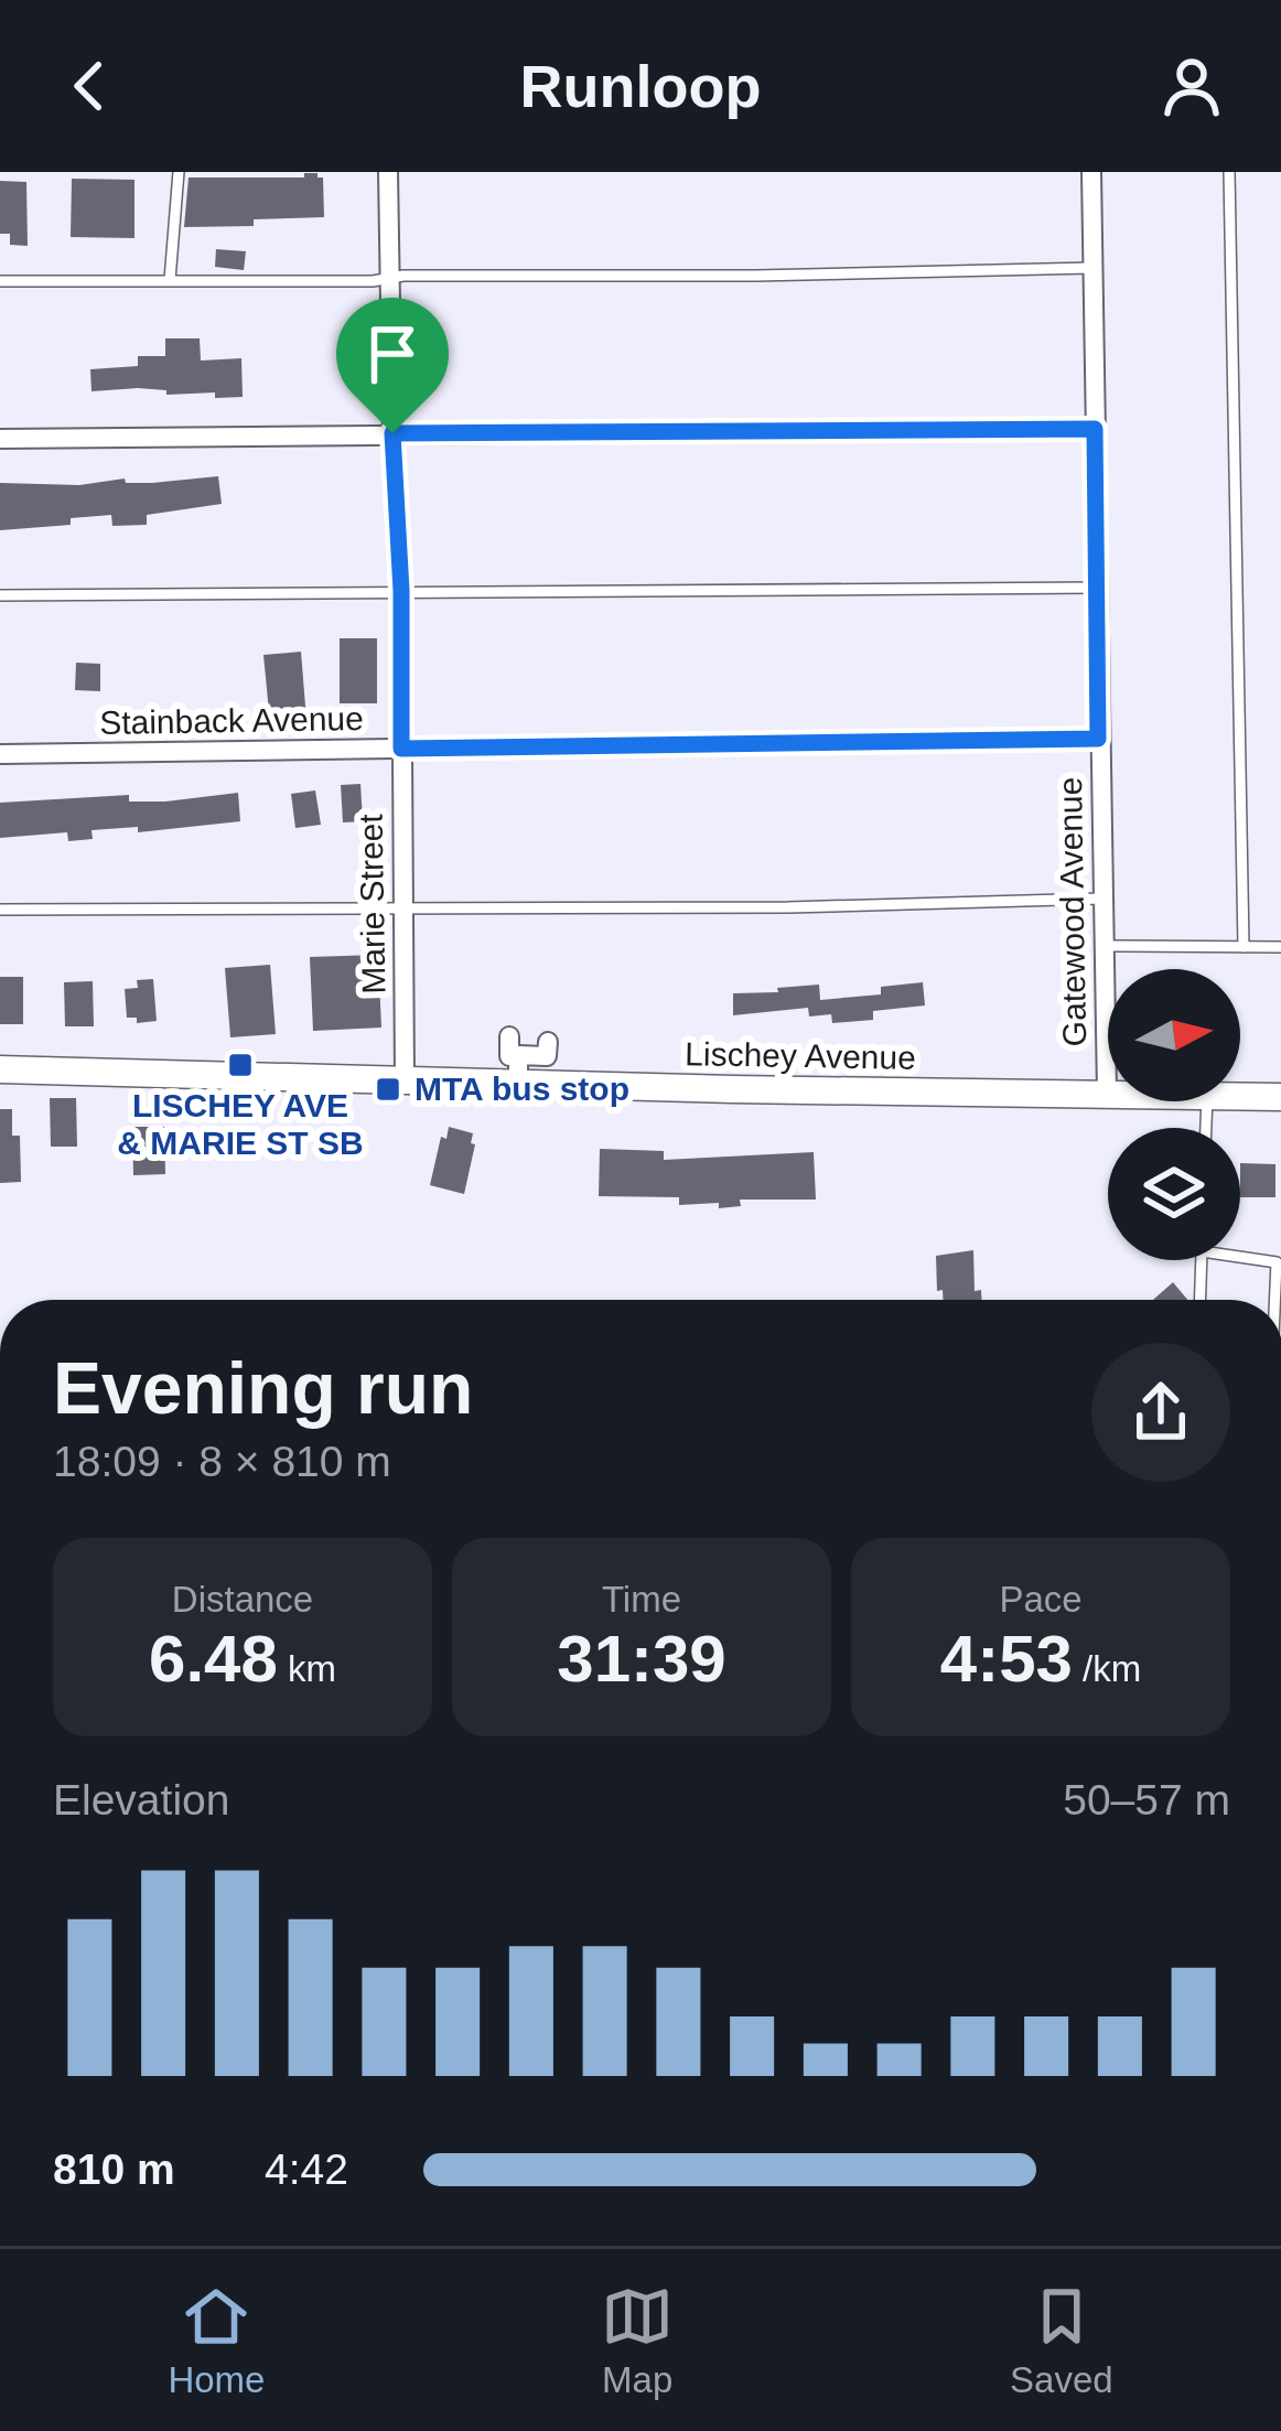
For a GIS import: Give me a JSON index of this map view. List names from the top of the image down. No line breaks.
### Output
{"streets":{"street":["Stainback Avenue","Marie Street","Gatewood Avenue","Lischey Avenue"]},"crossings":[["Stainback Avenue","Marie Street"],["Stainback Avenue","Gatewood Avenue"],["Marie Street","Lischey Avenue"],["Gatewood Avenue","Lischey Avenue"]],"places":{"transit":["LISCHEY AVE & MARIE ST SB","MTA bus stop"]},"north":"right","page":{"header":"Runloop","heading":["Evening run","18:09 · 8 × 810 m"],"stats":[["Distance","6.48 km"],["Time","31:39"],["Pace","4:53 /km"]],"chart":["Elevation","50–57 m"],"list":[{"name":"810 m","note":"4:42"}],"tabs":["Home","Map","Saved"]}}
